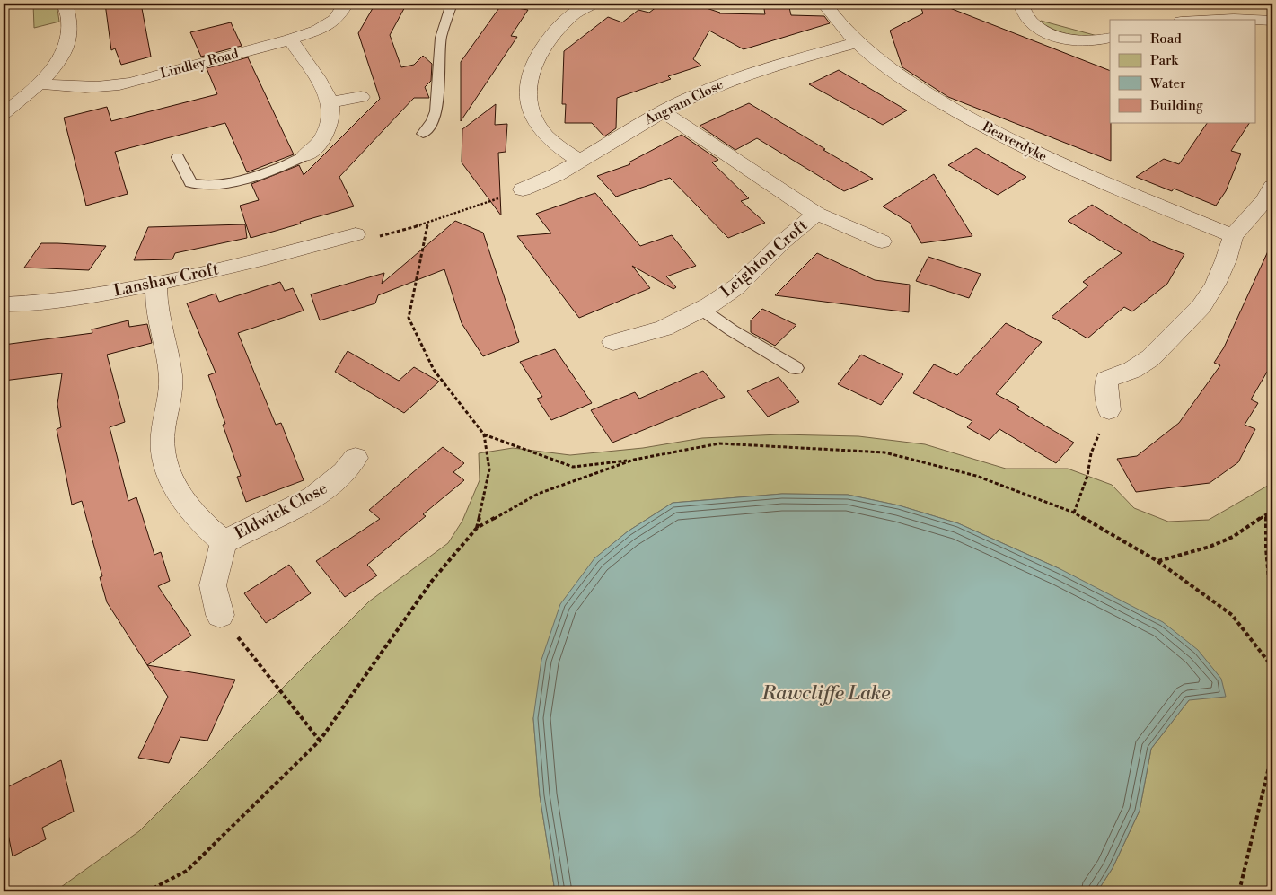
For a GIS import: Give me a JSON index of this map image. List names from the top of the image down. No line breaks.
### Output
{"streets":{"street":["Lindley Road","Angram Close","Beaverdyke","Leighton Croft","Lanshaw Croft","Eldwick Close"]},"crossings":[["Angram Close","Beaverdyke"],["Angram Close","Leighton Croft"],["Lanshaw Croft","Eldwick Close"]],"water":["Rawcliffe Lake"],"legend":["Road","Park","Water","Building"]}
